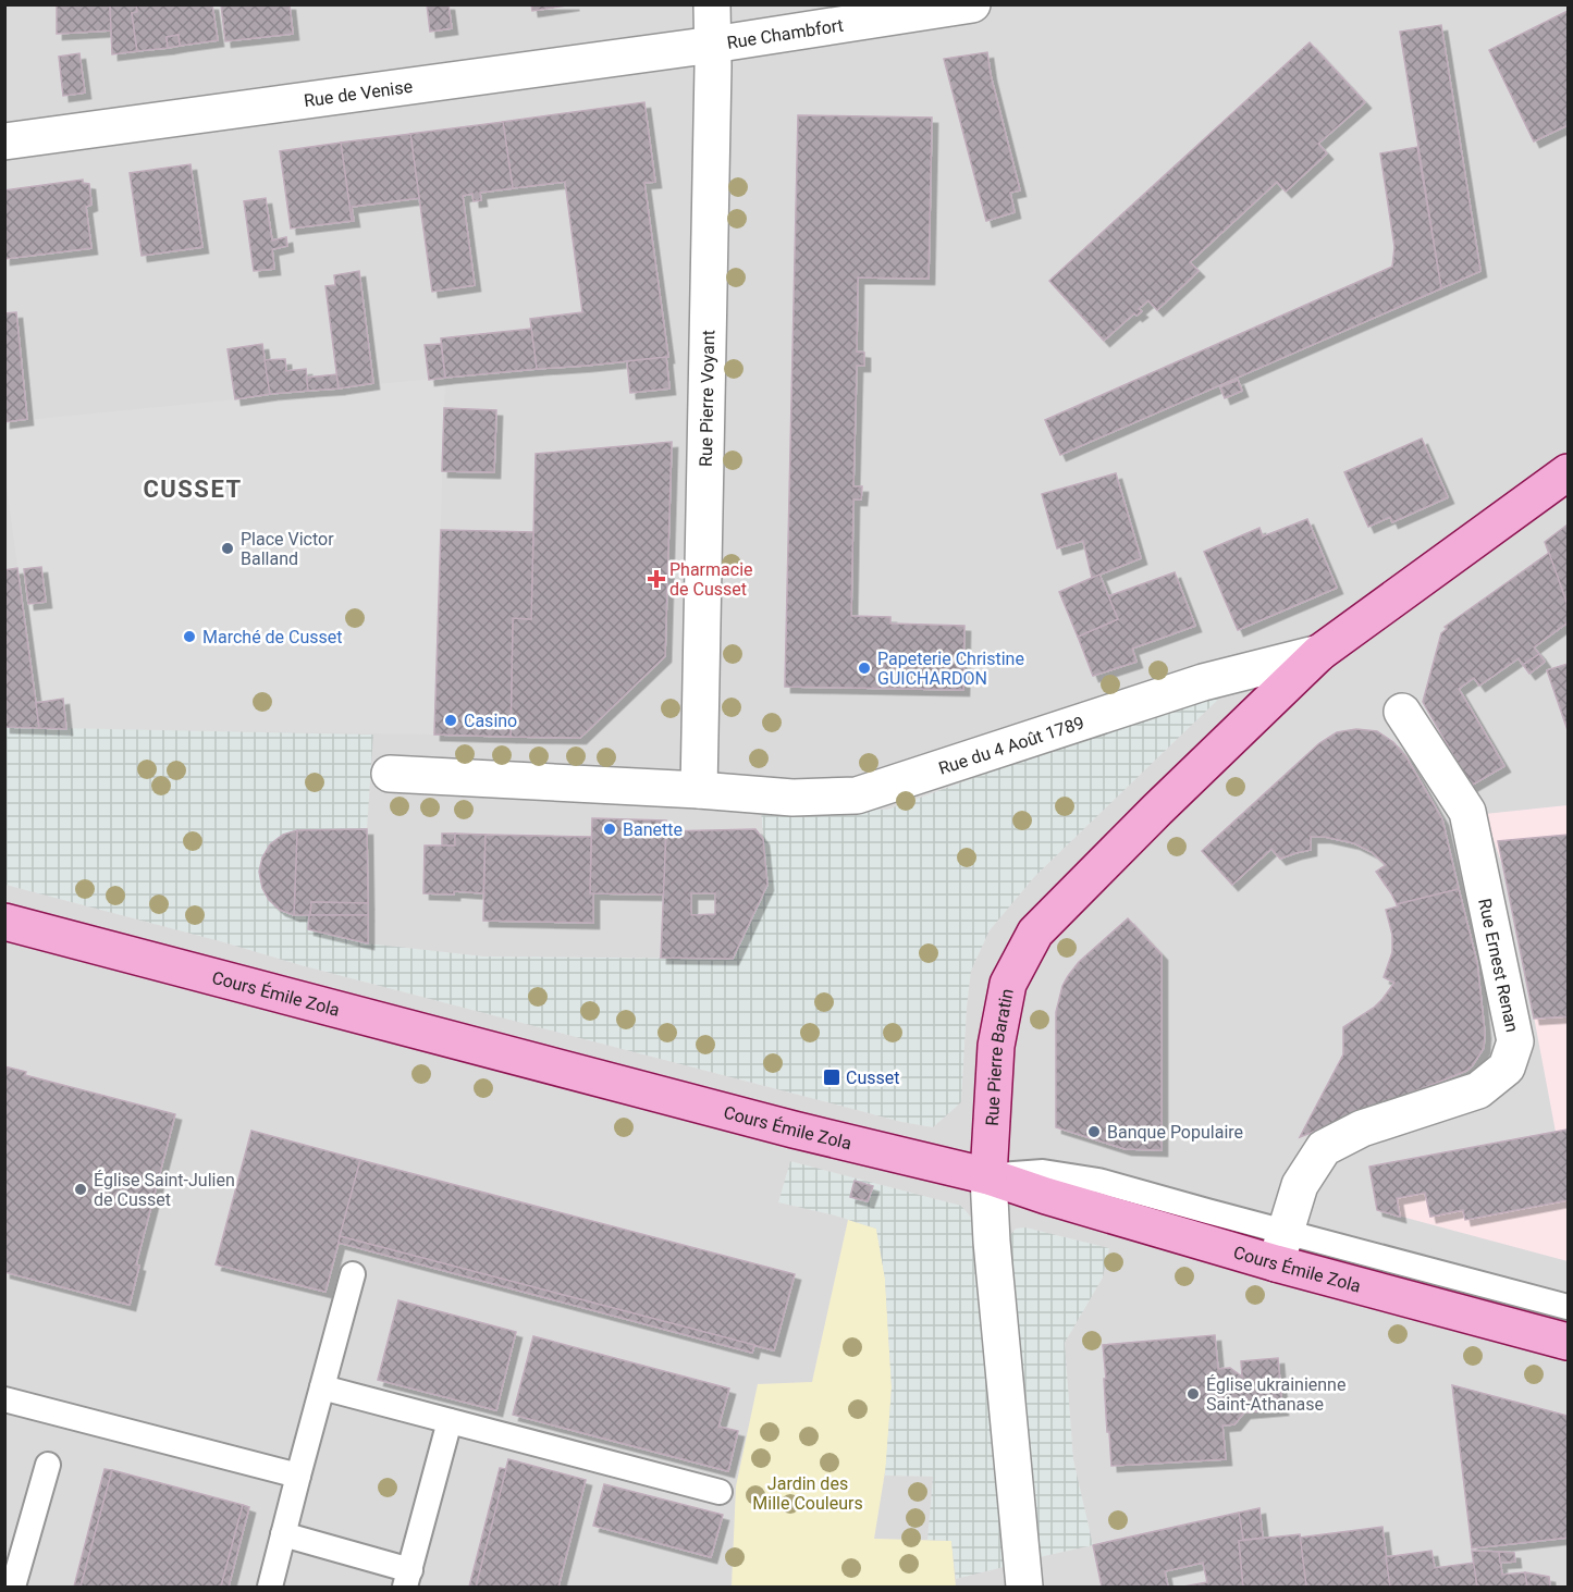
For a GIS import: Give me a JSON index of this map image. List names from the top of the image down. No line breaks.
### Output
{"streets":{"main road":["Rue du 4 Août 1789","Cours Émile Zola","Rue Pierre Baratin"],"street":["Rue Chambfort","Rue de Venise","Rue Pierre Voyant","Rue Ernest Renan"]},"crossings":[["Rue Chambfort","Rue de Venise"],["Rue Chambfort","Rue Pierre Voyant"],["Rue de Venise","Rue Pierre Voyant"],["Rue Pierre Voyant","Rue du 4 Août 1789"],["Rue du 4 Août 1789","Rue Pierre Baratin"],["Rue Ernest Renan","Cours Émile Zola"],["Cours Émile Zola","Rue Pierre Baratin"]],"districts":["CUSSET"],"parks":["Jardin des Mille Couleurs"],"places":{"other":["Place Victor Balland","Marché de Cusset","Papeterie Christine GUICHARDON","Casino","Banette","Banque Populaire","Église Saint-Julien de Cusset","Église ukrainienne Saint-Athanase"],"health":["Pharmacie de Cusset"],"transit":["Cusset"]}}
